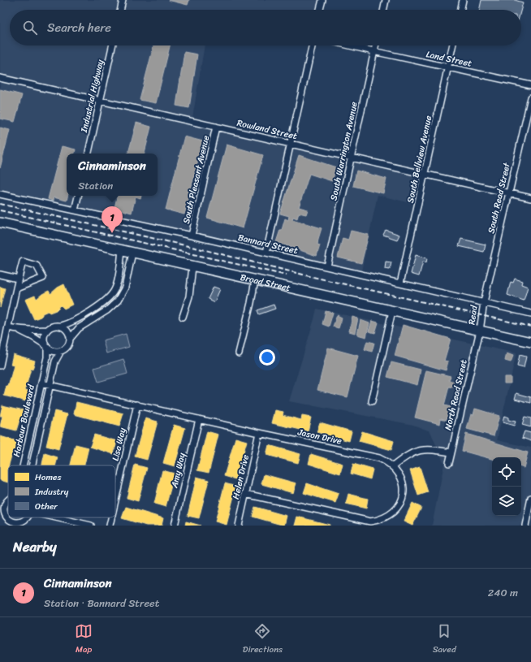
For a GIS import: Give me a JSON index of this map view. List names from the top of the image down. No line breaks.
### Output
{"streets":{"main road":["Broad Street"],"street":["Land Street","Industrial Highway","Rowland Street","South Warrington Avenue","South Bellview Avenue","South Pleasant Avenue","South Read Street","Bannard Street","Read","North Read Street","Harbour Boulevard","Jason Drive","Lisa Way","Amy Way","Helen Drive"]},"crossings":[["Land Street","South Warrington Avenue"],["Land Street","South Bellview Avenue"],["Industrial Highway","Rowland Street"],["Rowland Street","South Warrington Avenue"],["Rowland Street","South Bellview Avenue"],["Rowland Street","South Pleasant Avenue"],["Rowland Street","South Read Street"],["South Warrington Avenue","Bannard Street"],["South Bellview Avenue","Bannard Street"],["South Pleasant Avenue","Bannard Street"],["South Read Street","Bannard Street"],["South Read Street","Read"],["Bannard Street","Read"],["Broad Street","Read"],["Broad Street","North Read Street"],["Broad Street","Harbour Boulevard"],["Read","North Read Street"],["Harbour Boulevard","Jason Drive"],["Jason Drive","Lisa Way"],["Jason Drive","Amy Way"],["Jason Drive","Helen Drive"]],"legend":["Homes","Industry","Other"],"page":{"search":"Search here","popup":["Cinnaminson","Station"],"pins":"1","heading":"Nearby","list":[{"mark":"1","name":"Cinnaminson","note":"Station · Bannard Street","value":"240 m"}],"nav":["Map","Directions","Saved"]}}
